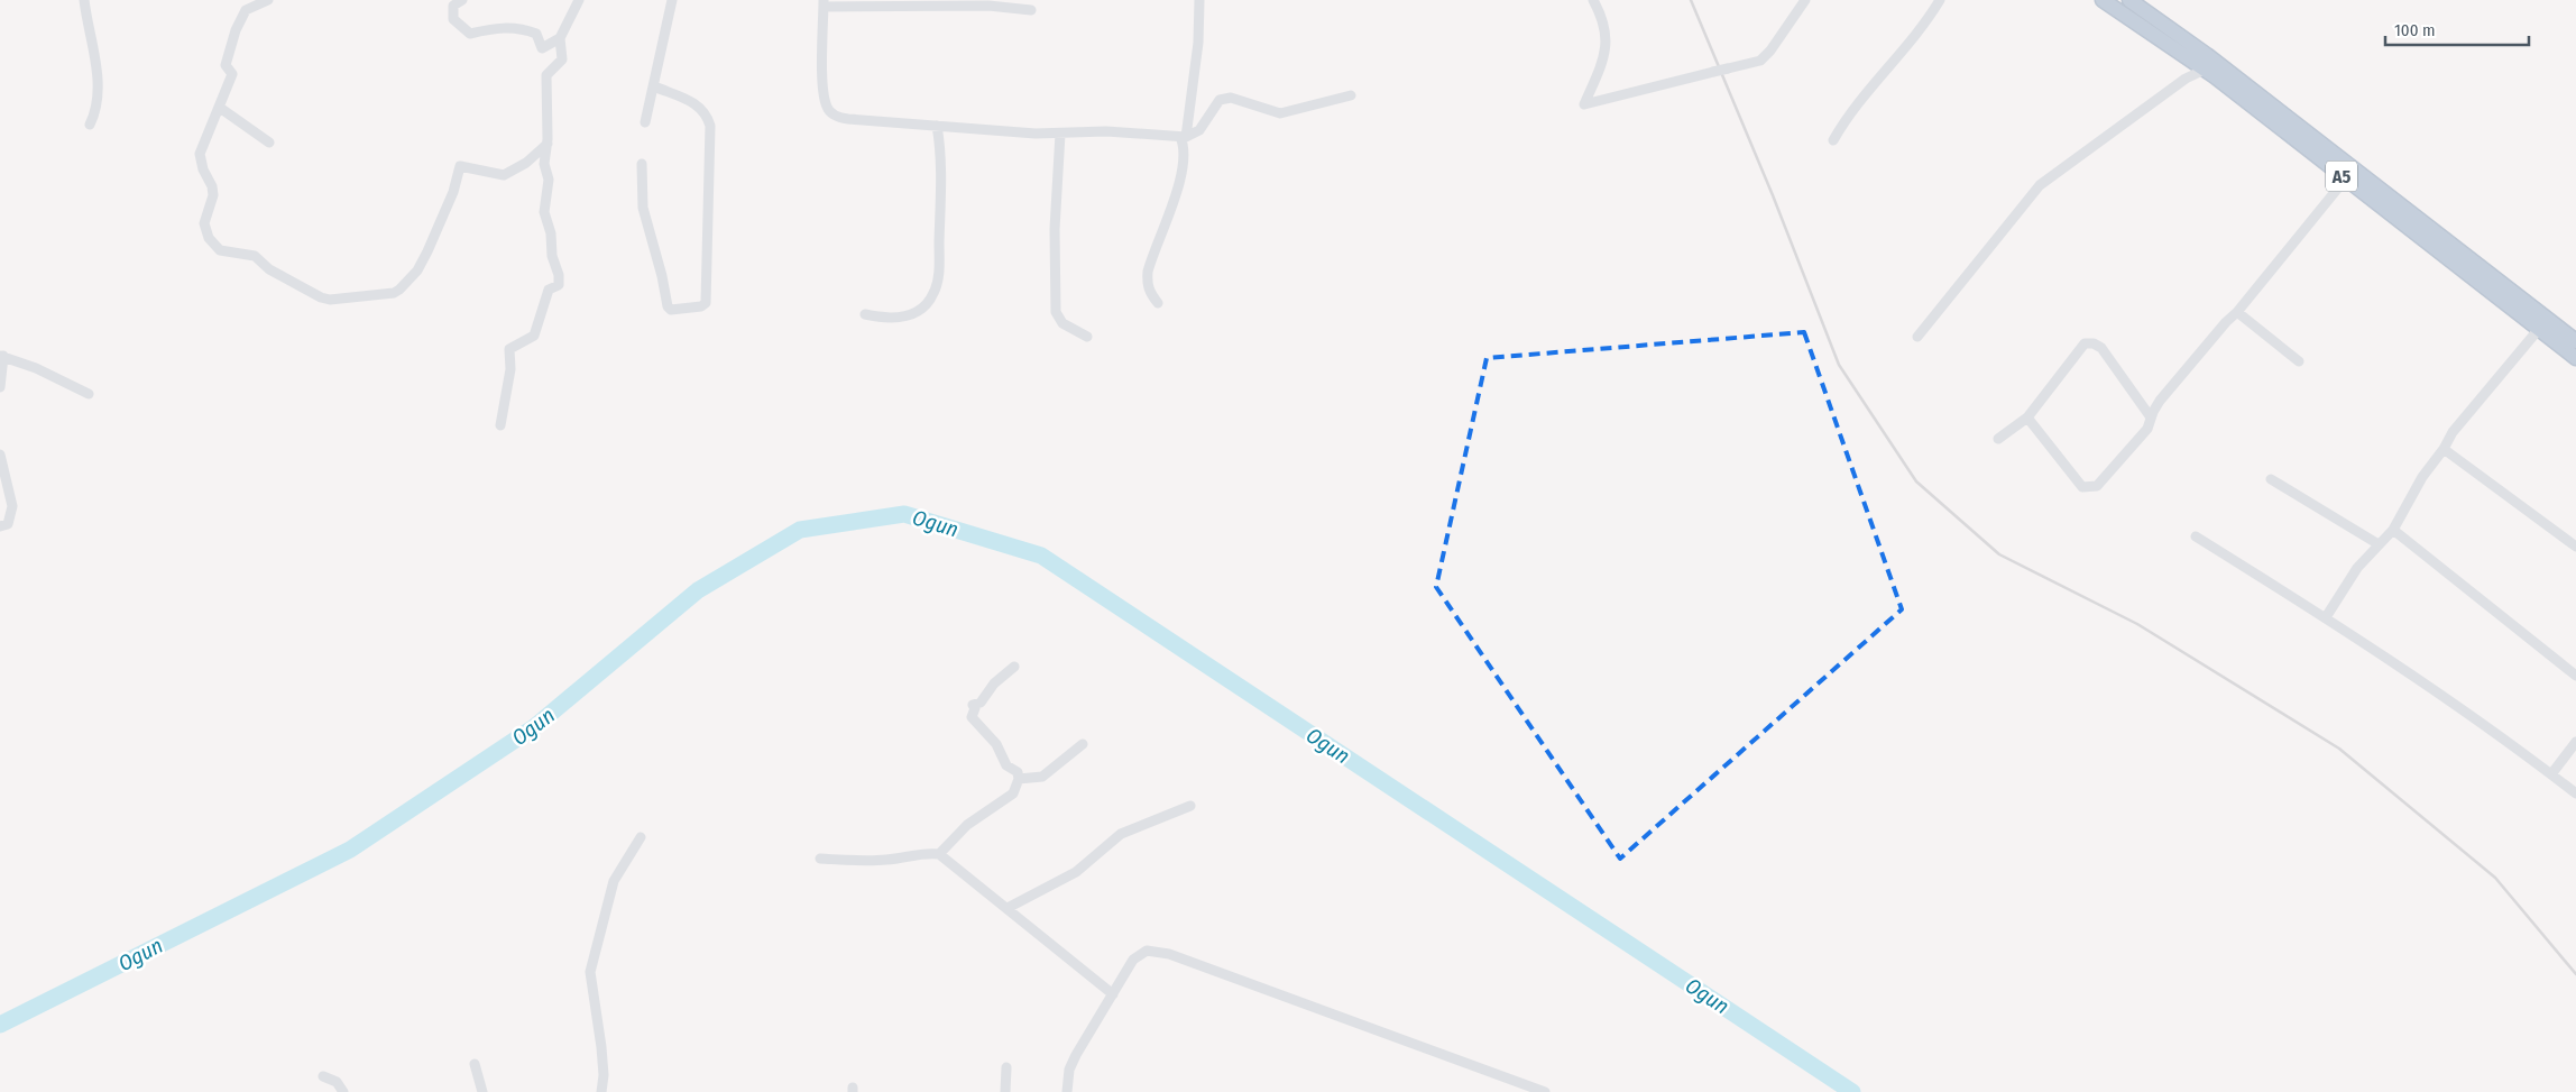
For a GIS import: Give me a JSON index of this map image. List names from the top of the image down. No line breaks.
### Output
{"streets":{"highway":["A5"]},"water":["Ogun"],"scale_bar":"100 m"}
